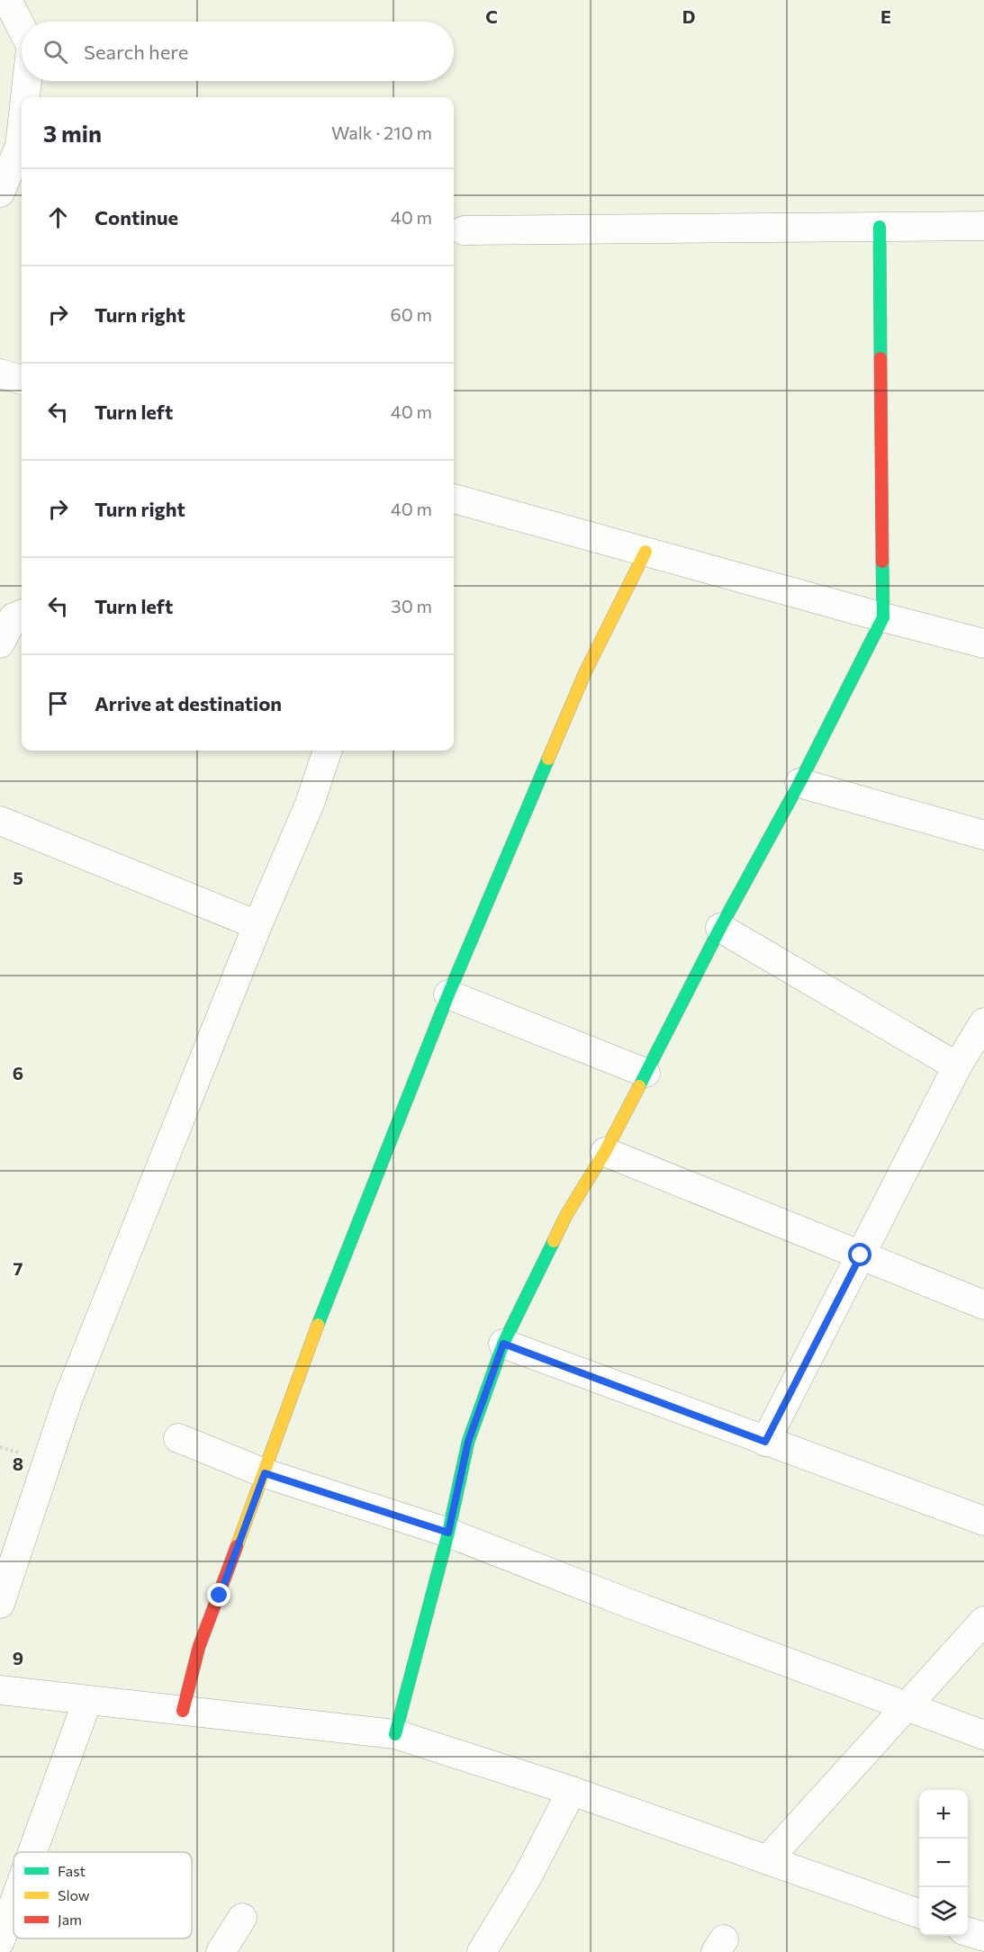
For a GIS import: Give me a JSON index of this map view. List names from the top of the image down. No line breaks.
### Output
{"legend":["Fast","Slow","Jam"],"page":{"search":"Search here","heading":["3 min","Walk · 210 m"],"list":[["Continue","40 m"],["Turn right","60 m"],["Turn left","40 m"],["Turn right","40 m"],["Turn left","30 m"],"Arrive at destination"],"map_buttons":["+","−"]},"grid":{"columns":["C","D","E"],"rows":["5","6","7","8","9"]}}
